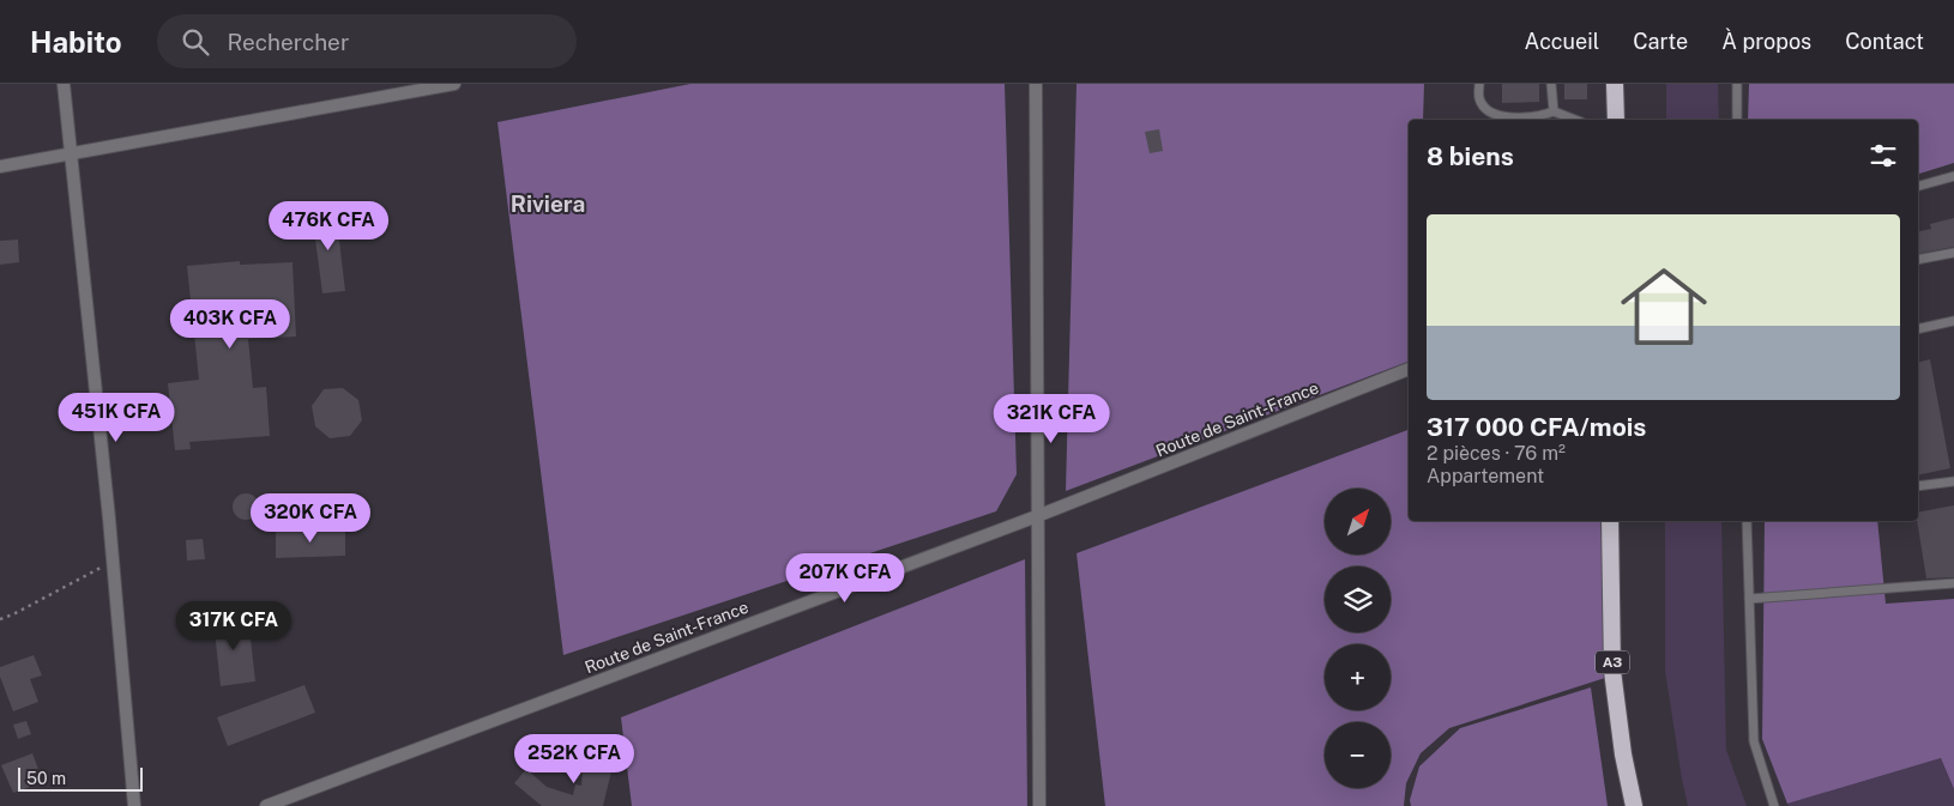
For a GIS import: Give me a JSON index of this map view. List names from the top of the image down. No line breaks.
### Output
{"streets":{"highway":["A3"],"street":["Route de Saint-France"]},"districts":["Riviera"],"scale_bar":"50 m","north":"top right","page":{"header":"Habito","search":"Rechercher","nav":["Accueil","Carte","À propos","Contact"],"heading":"8 biens","list":[{"name":"317 000 CFA/mois","note":"2 pièces · 76 m² · Appartement"}],"price":["476K CFA","403K CFA","451K CFA","321K CFA","320K CFA","207K CFA","317K CFA","252K CFA"],"map_buttons":["+","−"],"scale":"50 m"}}
